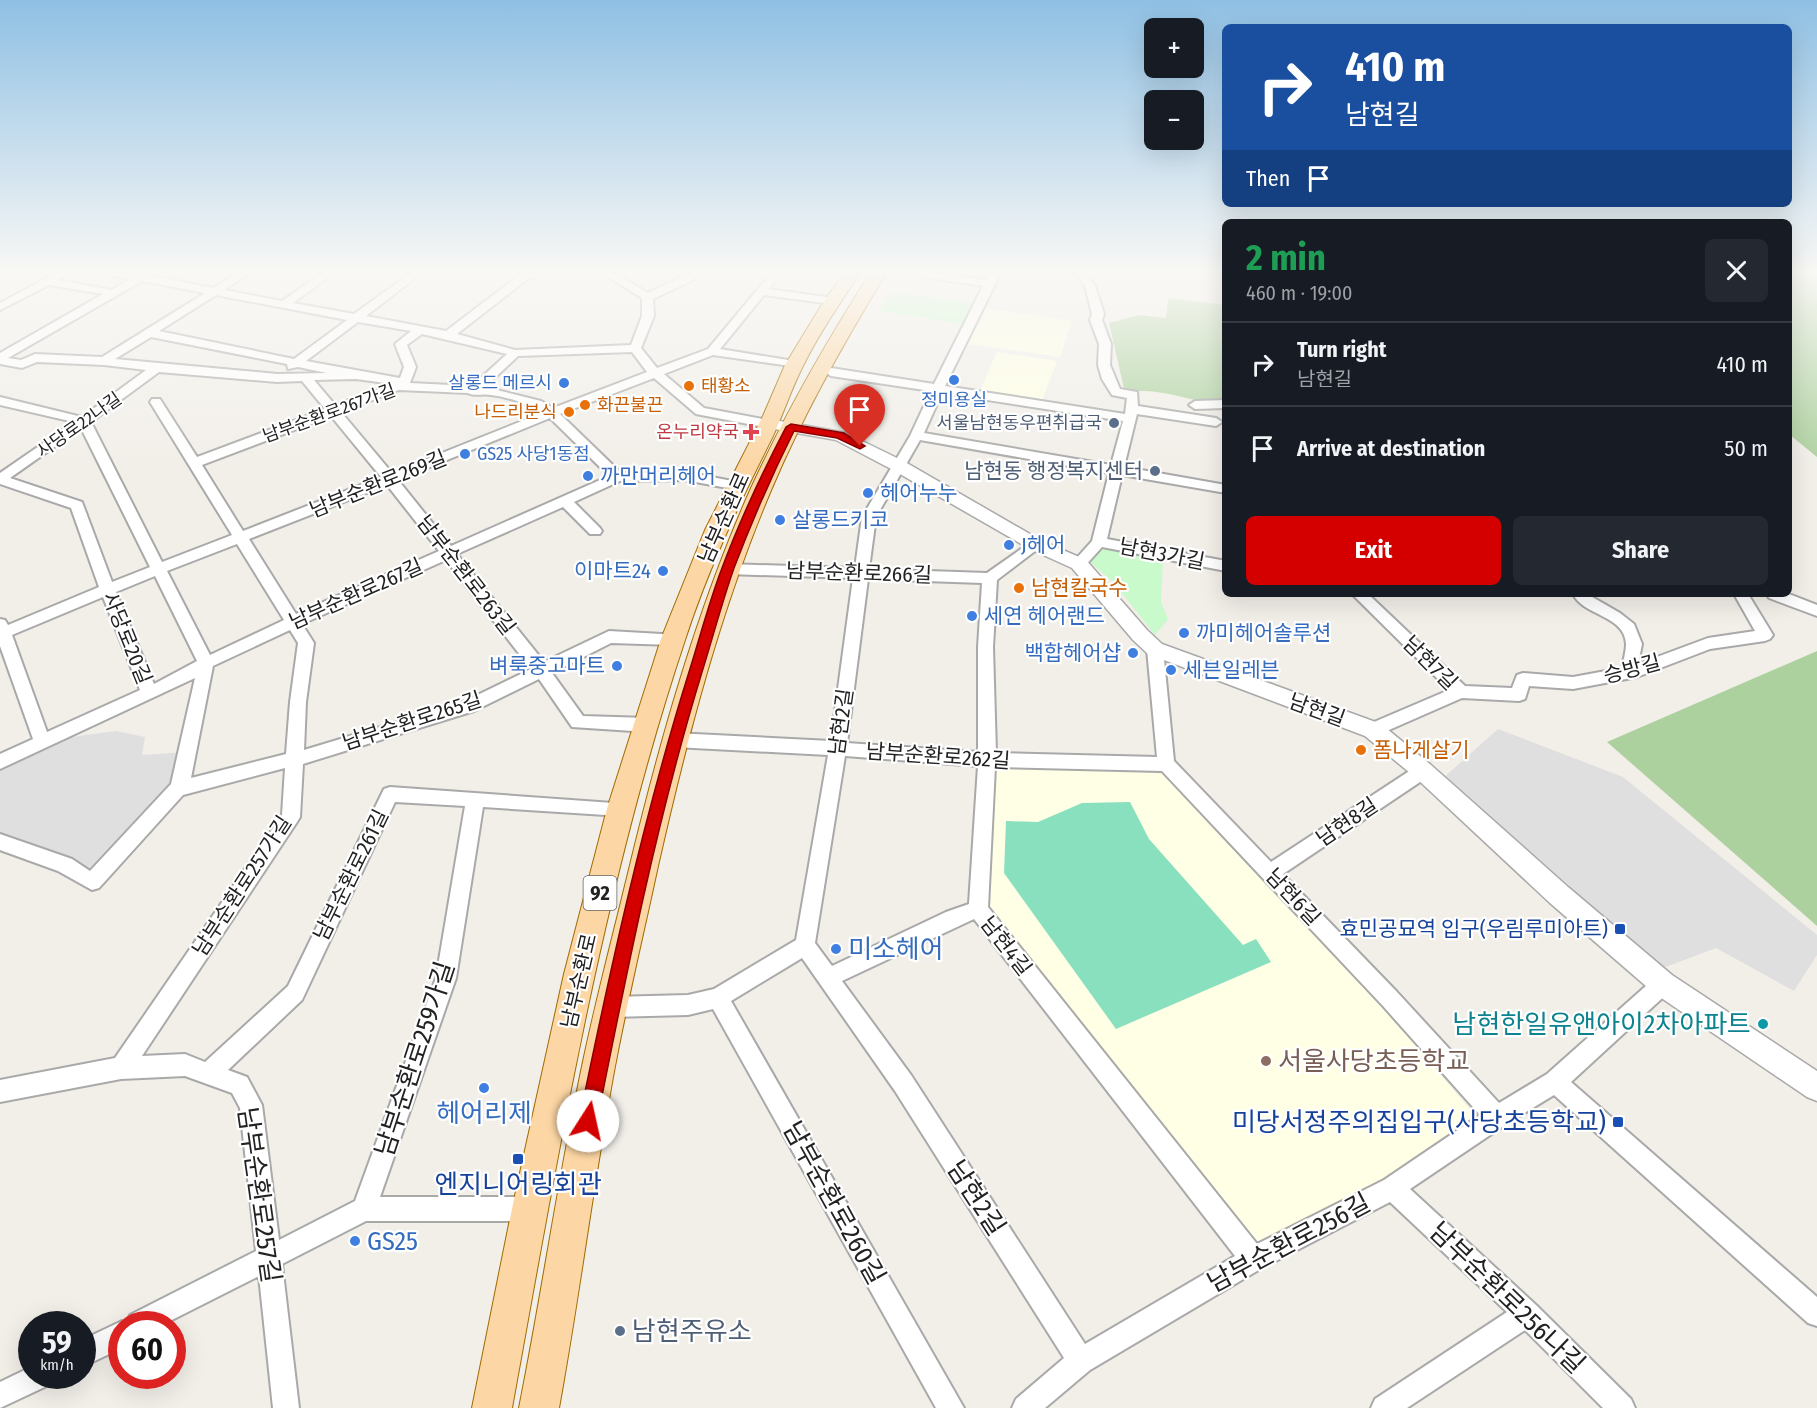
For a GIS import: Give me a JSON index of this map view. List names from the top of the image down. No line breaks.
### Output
{"streets":{"main road":["남부순환로","92"],"street":["남부순환로267가길","사당로22나길","남부순환로269길","남현3가길","남부순환로266길","남부순환로263길","남부순환로267길","사당로20길","남현7길","승방길","남현길","남부순환로265길","남현2길","남부순환로262길","남현8길","남부순환로261길","남부순환로257가길","남현6길","남현4길","남부순환로259가길","남부순환로257길","남부순환로260길","남부순환로256길","남부순환로256나길"]},"crossings":[["남부순환로267가길","남부순환로269길"],["남부순환로267가길","남부순환로263길"],["남부순환로267가길","남부순환로267길"],["남부순환로267가길","남부순환로257가길"],["사당로22나길","사당로20길"],["남부순환로269길","남부순환로263길"],["남부순환로269길","사당로20길"],["남부순환로269길","남부순환로257가길"],["남부순환로","남부순환로266길"],["남부순환로","남부순환로263길"],["남부순환로","남부순환로267길"],["남부순환로","남현길"],["남부순환로","남부순환로265길"],["남부순환로","남부순환로262길"],["남부순환로","남부순환로261길"],["남부순환로266길","남현2길"],["남부순환로266길","남현4길"],["남부순환로263길","남부순환로267길"],["남부순환로263길","남부순환로265길"],["남부순환로267길","사당로20길"],["남부순환로267길","남부순환로257가길"],["남현7길","승방길"],["남현7길","남현길"],["남현길","남현2길"],["남현길","남현8길"],["남현길","남부순환로256길"],["남부순환로265길","남부순환로257가길"],["남현2길","남부순환로262길"],["남현2길","남부순환로256길"],["남부순환로262길","남현6길"],["남부순환로262길","남현4길"],["남현8길","남현6길"],["남부순환로261길","남부순환로259가길"],["남부순환로261길","남부순환로257길"],["남부순환로257가길","남부순환로257길"],["남현6길","남부순환로256길"],["남현4길","남부순환로256길"],["남부순환로256길","남부순환로256나길"]],"places":{"other":["정미용실","살롱드 메르시","태황소","화끈불끈","나드리분식","서울남현동우편취급국","GS25 사당1동점","남현동 행정복지센터","까만머리헤어","헤어누누","살롱드키코","J헤어","이마트24","남현칼국수","세연 헤어랜드","까미헤어솔루션","백합헤어샵","벼룩중고마트","세븐일레븐","폼나게살기","미소헤어","남현한일유앤아이2차아파트","서울사당초등학교","헤어리제","GS25","남현주유소"],"health":["온누리약국"],"transit":["효민공묘역 입구(우림루미아트)","미당서정주의집입구(사당초등학교)","엔지니어링회관"]},"page":{"map_buttons":["+","−"],"turn":["410 m","남현길"],"then":"Then","heading":["2 min","460 m · 19:00"],"list":[{"name":"Turn right","note":"남현길","value":"410 m"},{"name":"Arrive at destination","value":"50 m"}],"buttons":["Exit","Share"],"speed":"59 km/h","limit":"60"}}
